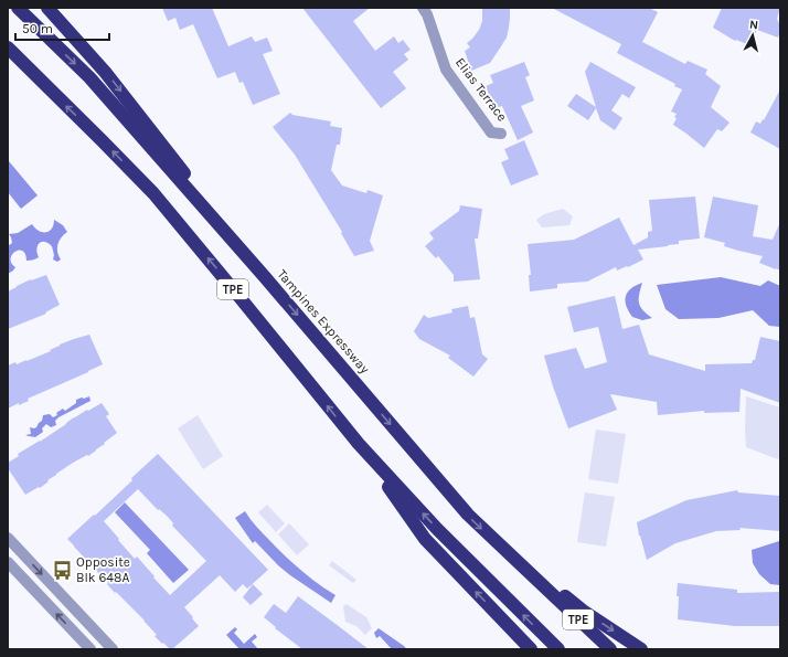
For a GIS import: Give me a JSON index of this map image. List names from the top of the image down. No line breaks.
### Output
{"streets":{"highway":["TPE","Tampines Expressway"],"street":["Elias Terrace"]},"places":{"bus stop":["Opposite Blk 648A"]},"scale_bar":"50 m","north":"top"}
